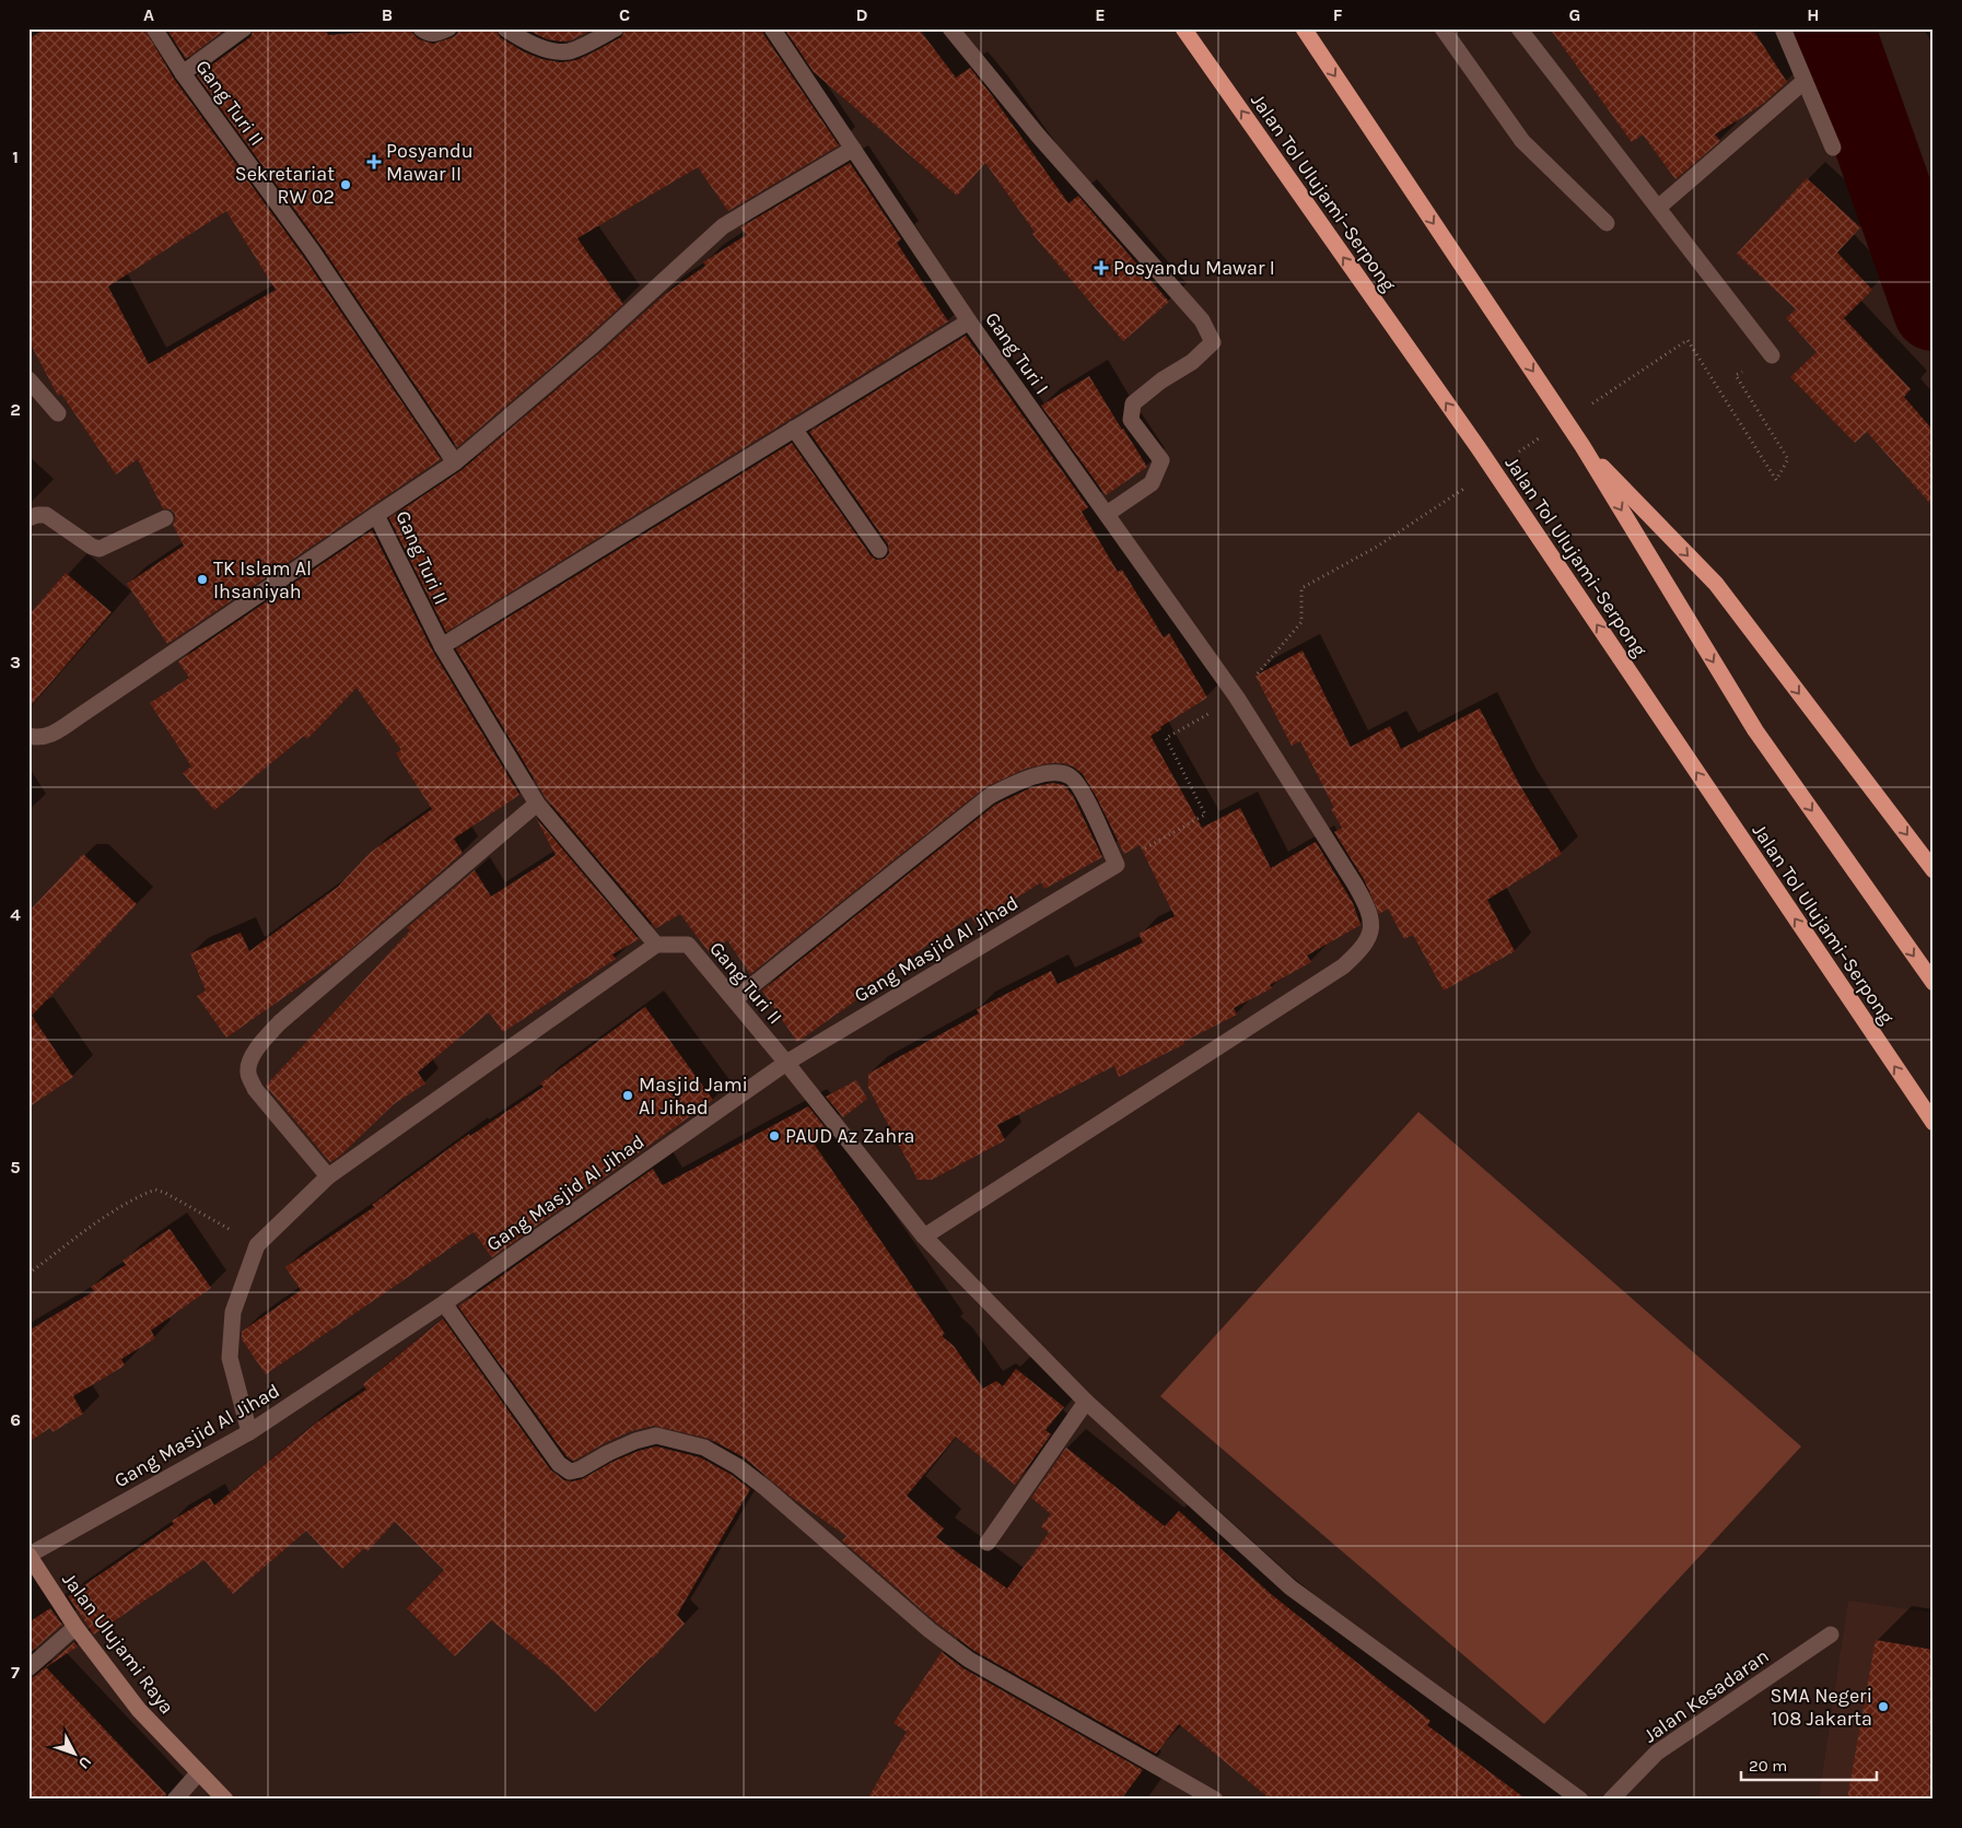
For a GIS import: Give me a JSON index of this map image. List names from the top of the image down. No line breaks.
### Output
{"streets":{"highway":["Jalan Tol Ulujami–Serpong"],"street":["Gang Turi II","Gang Turi I","Gang Masjid Al Jihad","Jalan Ulujami Raya","Jalan Kesadaran"]},"crossings":[["Gang Turi II","Gang Turi I"],["Gang Turi II","Gang Masjid Al Jihad"],["Gang Masjid Al Jihad","Jalan Ulujami Raya"]],"places":{"health":["Posyandu Mawar II","Posyandu Mawar I"],"other":["Sekretariat RW 02","TK Islam Al Ihsaniyah","Masjid Jami Al Jihad","PAUD Az Zahra","SMA Negeri 108 Jakarta"]},"scale_bar":"20 m","north":"bottom right","grid":{"columns":["A","B","C","D","E","F","G","H"],"rows":["1","2","3","4","5","6","7"]}}
